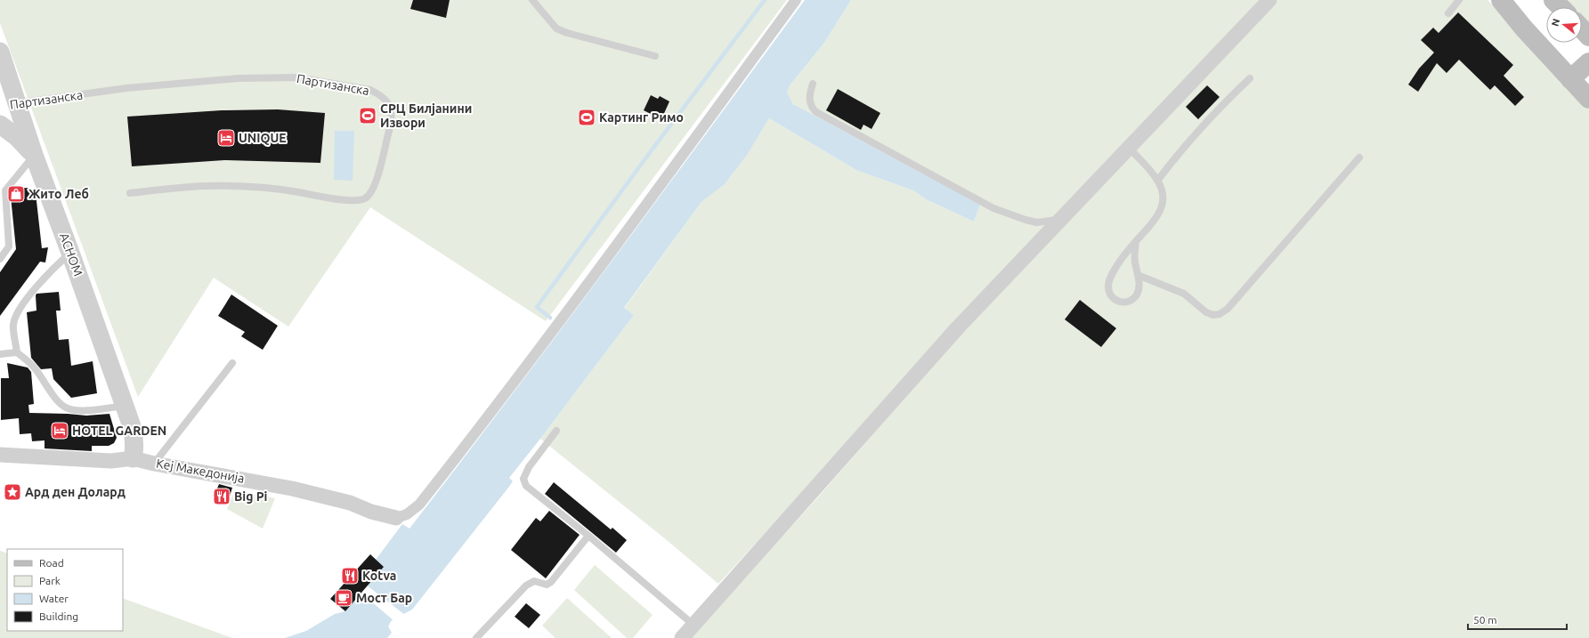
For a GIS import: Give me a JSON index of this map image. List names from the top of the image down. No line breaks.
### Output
{"streets":{"street":["АСНОМ","Кеј Македонија"],"lane":["Партизанска"]},"crossings":[["Партизанска","АСНОМ"],["АСНОМ","Кеј Македонија"]],"places":{"sports":["СРЦ Билјанини Извори","Картинг Римо"],"hotel":["UNIQUE","HOTEL GARDEN"],"shop":["Жито Леб"],"place":["Ард ден Долард"],"restaurant":["Big Pi","Kotva"],"cafe":["Мост Бар"]},"legend":["Road","Park","Water","Building"],"scale_bar":"50 m","north":"left"}
